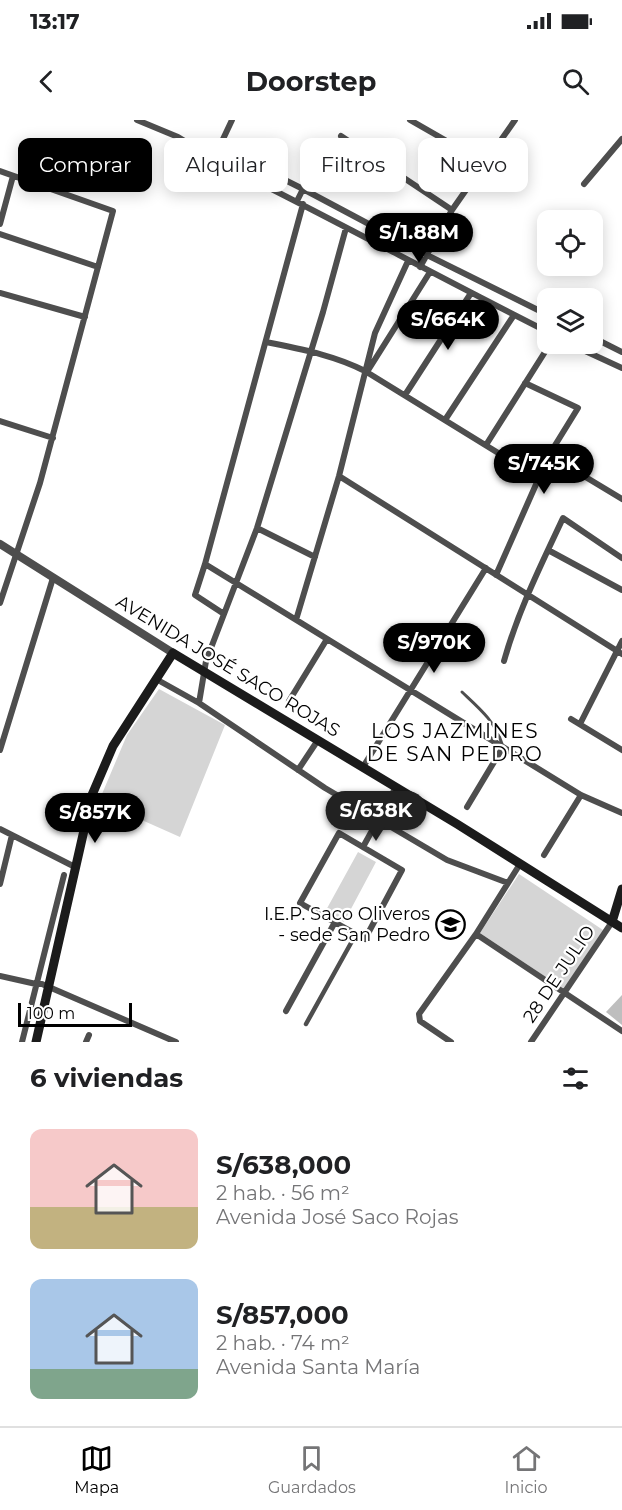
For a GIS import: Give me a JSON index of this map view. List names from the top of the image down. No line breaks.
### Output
{"streets":{"main road":["AVENIDA JOSÉ SACO ROJAS"],"street":["28 DE JULIO"]},"crossings":[["AVENIDA JOSÉ SACO ROJAS","28 DE JULIO"]],"districts":["LOS JAZMINES DE SAN PEDRO"],"places":{"school or university":["I.E.P. Saco Oliveros - sede San Pedro"]},"scale_bar":"100 m","page":{"status":"13:17","header":"Doorstep","chip":["Comprar","Alquilar","Filtros","Nuevo"],"price":["S/1.88M","S/664K","S/745K","S/970K","S/638K","S/857K"],"scale":"100 m","heading":"6 viviendas","list":[{"name":"S/638,000","note":"2 hab. · 56 m² · Avenida José Saco Rojas"},{"name":"S/857,000","note":"2 hab. · 74 m² · Avenida Santa María"}],"tabs":["Mapa","Guardados","Inicio"]}}
